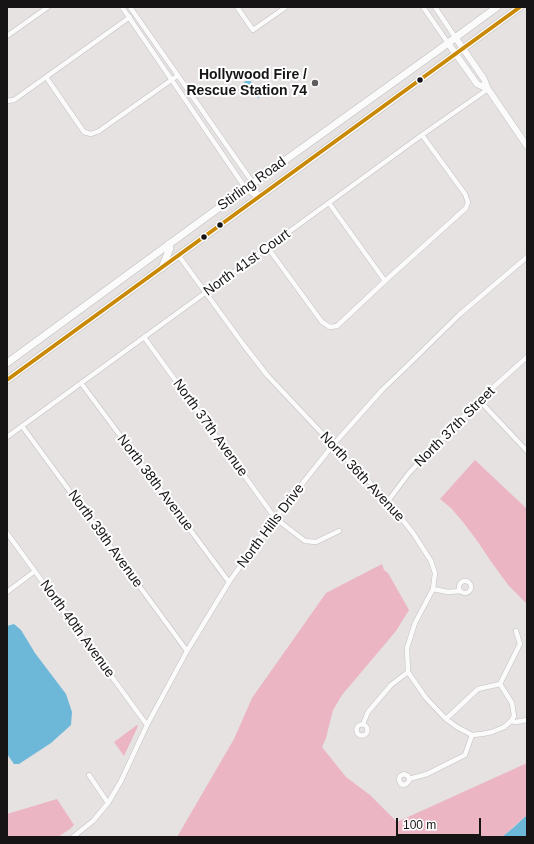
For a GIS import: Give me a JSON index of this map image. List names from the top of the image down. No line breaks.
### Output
{"streets":{"main road":["Stirling Road"],"street":["North 41st Court","North 37th Street","North 37th Avenue","North 36th Avenue","North 38th Avenue","North Hills Drive","North 39th Avenue","North 40th Avenue"]},"crossings":[["Stirling Road","North 36th Avenue"],["North 41st Court","North 37th Avenue"],["North 41st Court","North 36th Avenue"],["North 41st Court","North 38th Avenue"],["North 41st Court","North 39th Avenue"],["North 37th Street","North 36th Avenue"],["North 37th Avenue","North Hills Drive"],["North 36th Avenue","North Hills Drive"],["North 38th Avenue","North Hills Drive"],["North Hills Drive","North 39th Avenue"],["North Hills Drive","North 40th Avenue"]],"places":["Hollywood Fire / Rescue Station 74"],"scale_bar":"100 m"}
